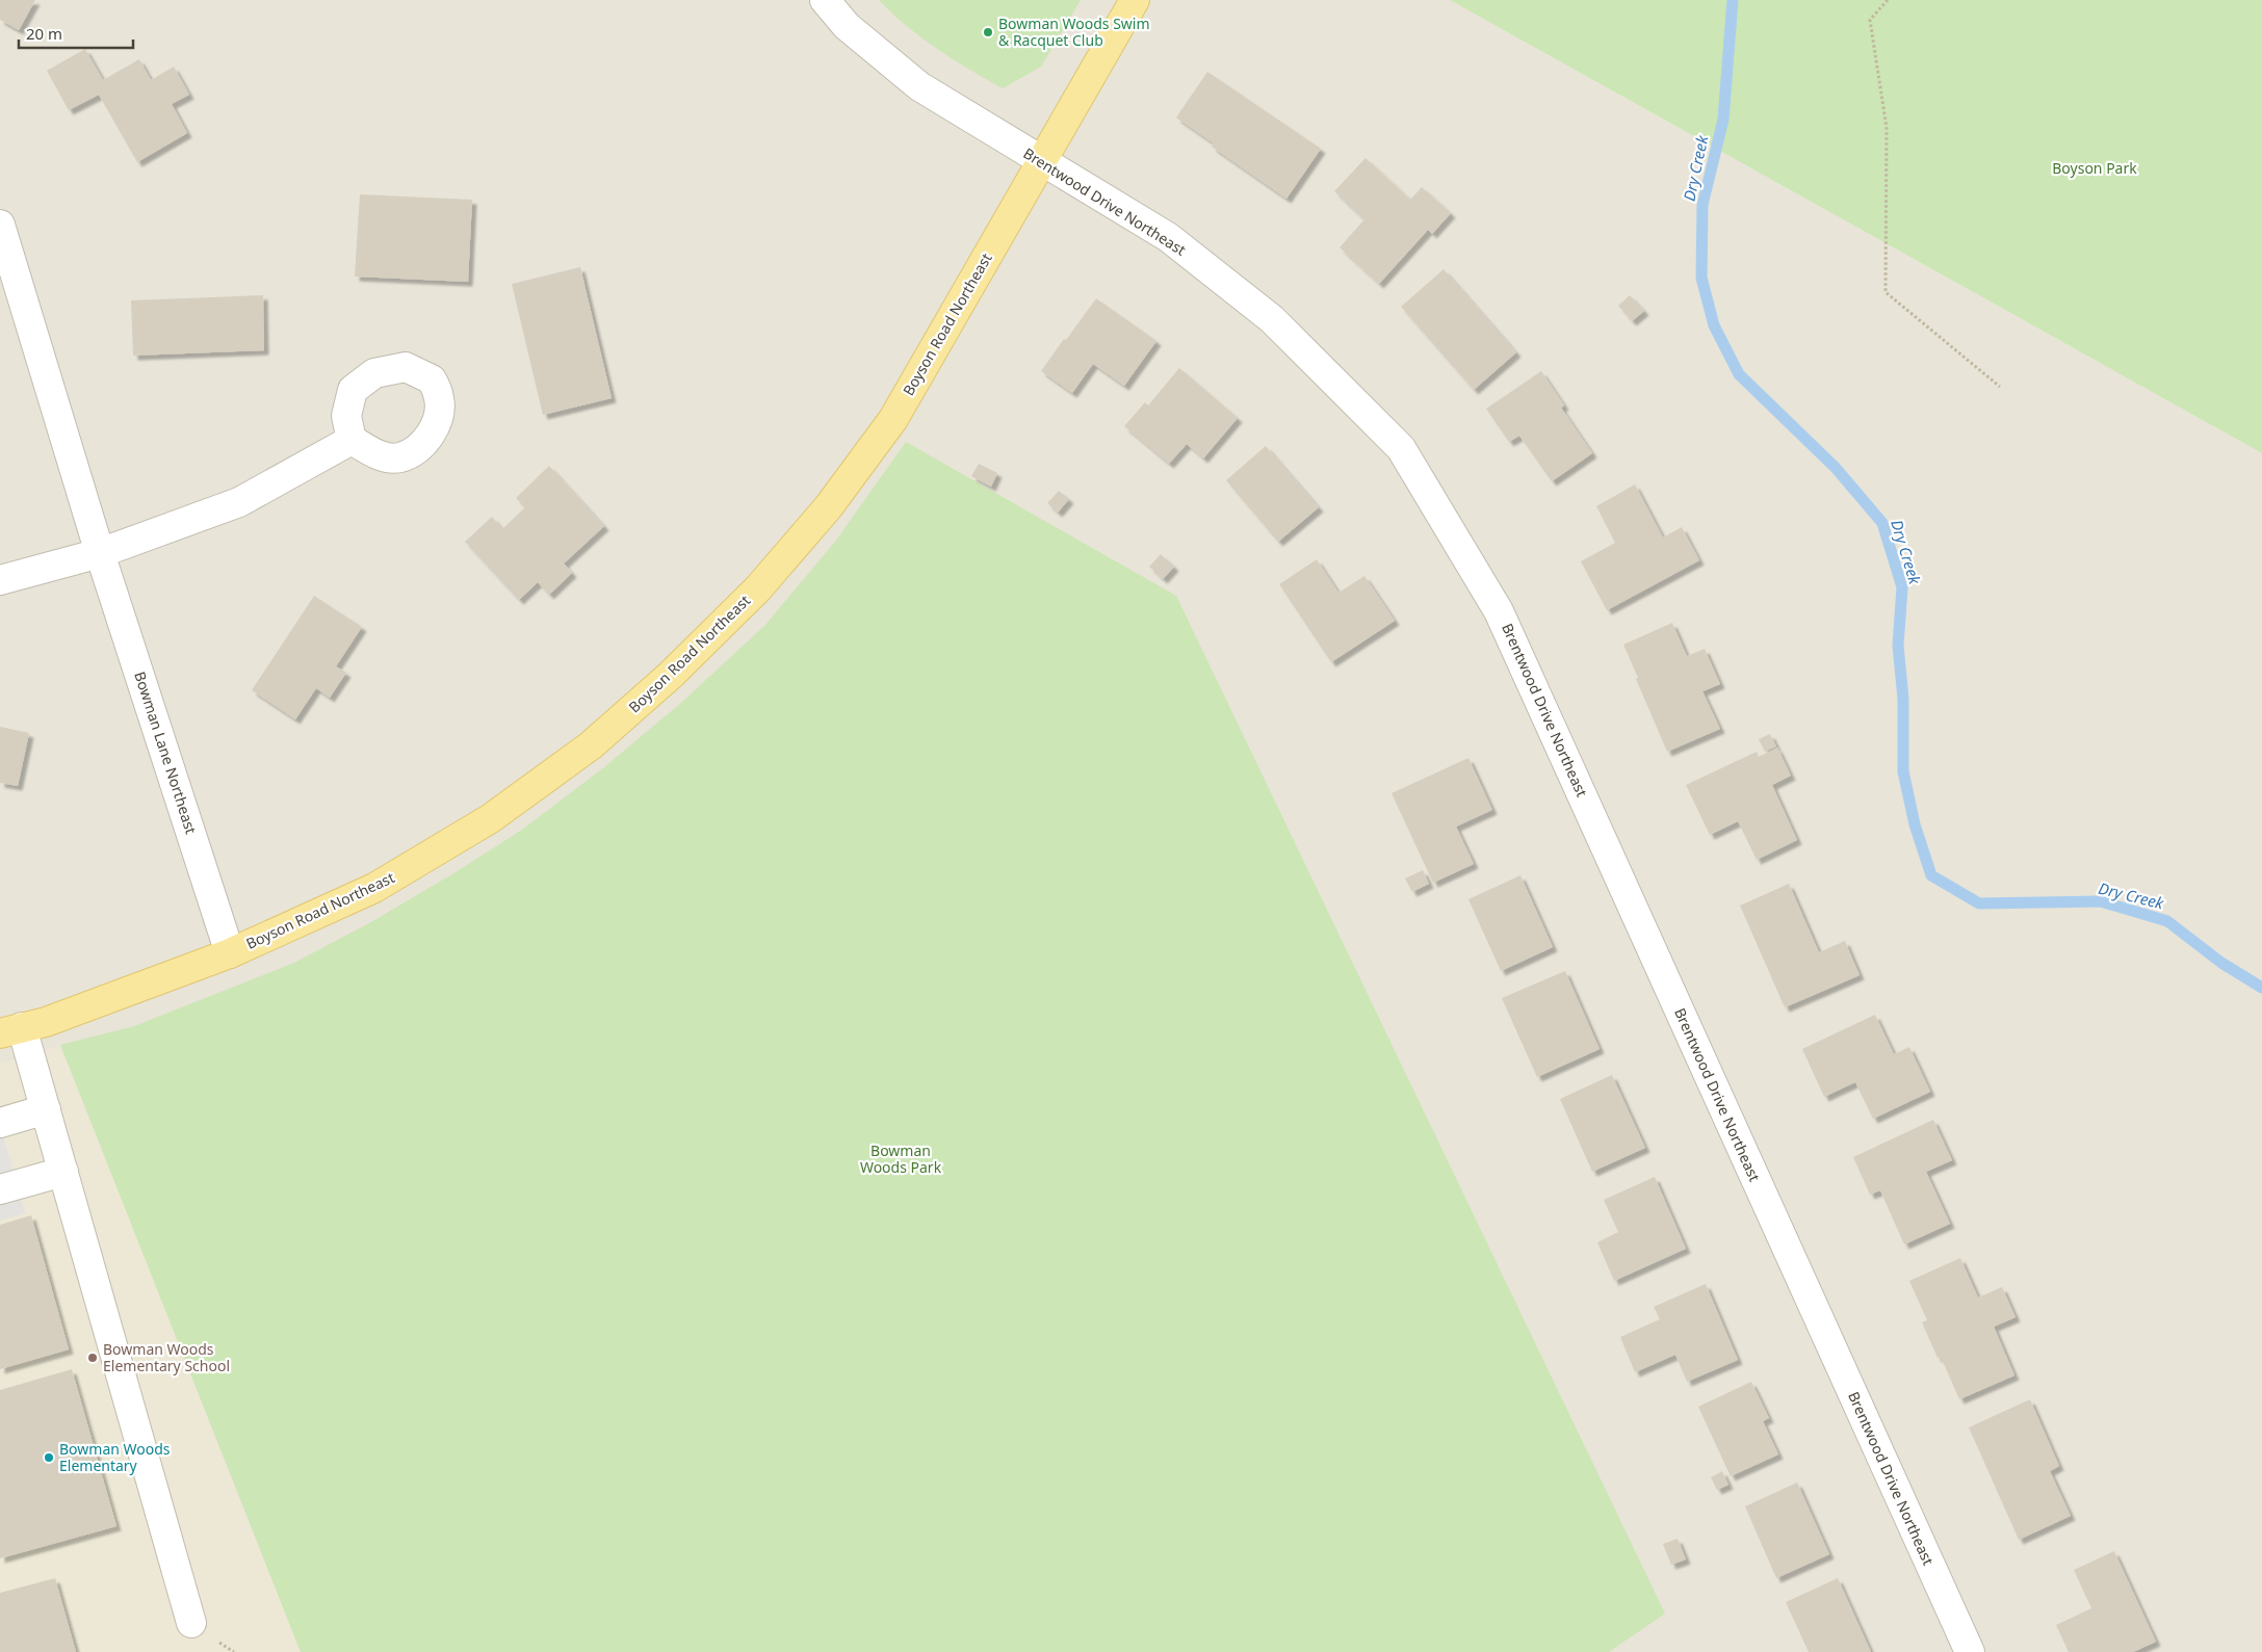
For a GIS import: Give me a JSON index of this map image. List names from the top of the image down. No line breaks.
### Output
{"streets":{"main road":["Boyson Road Northeast"],"street":["Brentwood Drive Northeast","Bowman Lane Northeast"]},"crossings":[["Brentwood Drive Northeast","Boyson Road Northeast"],["Boyson Road Northeast","Bowman Lane Northeast"]],"water":["Dry Creek"],"parks":["Boyson Park","Bowman Woods Park"],"places":["Bowman Woods Swim & Racquet Club","Bowman Woods Elementary School","Bowman Woods Elementary"],"scale_bar":"20 m"}
